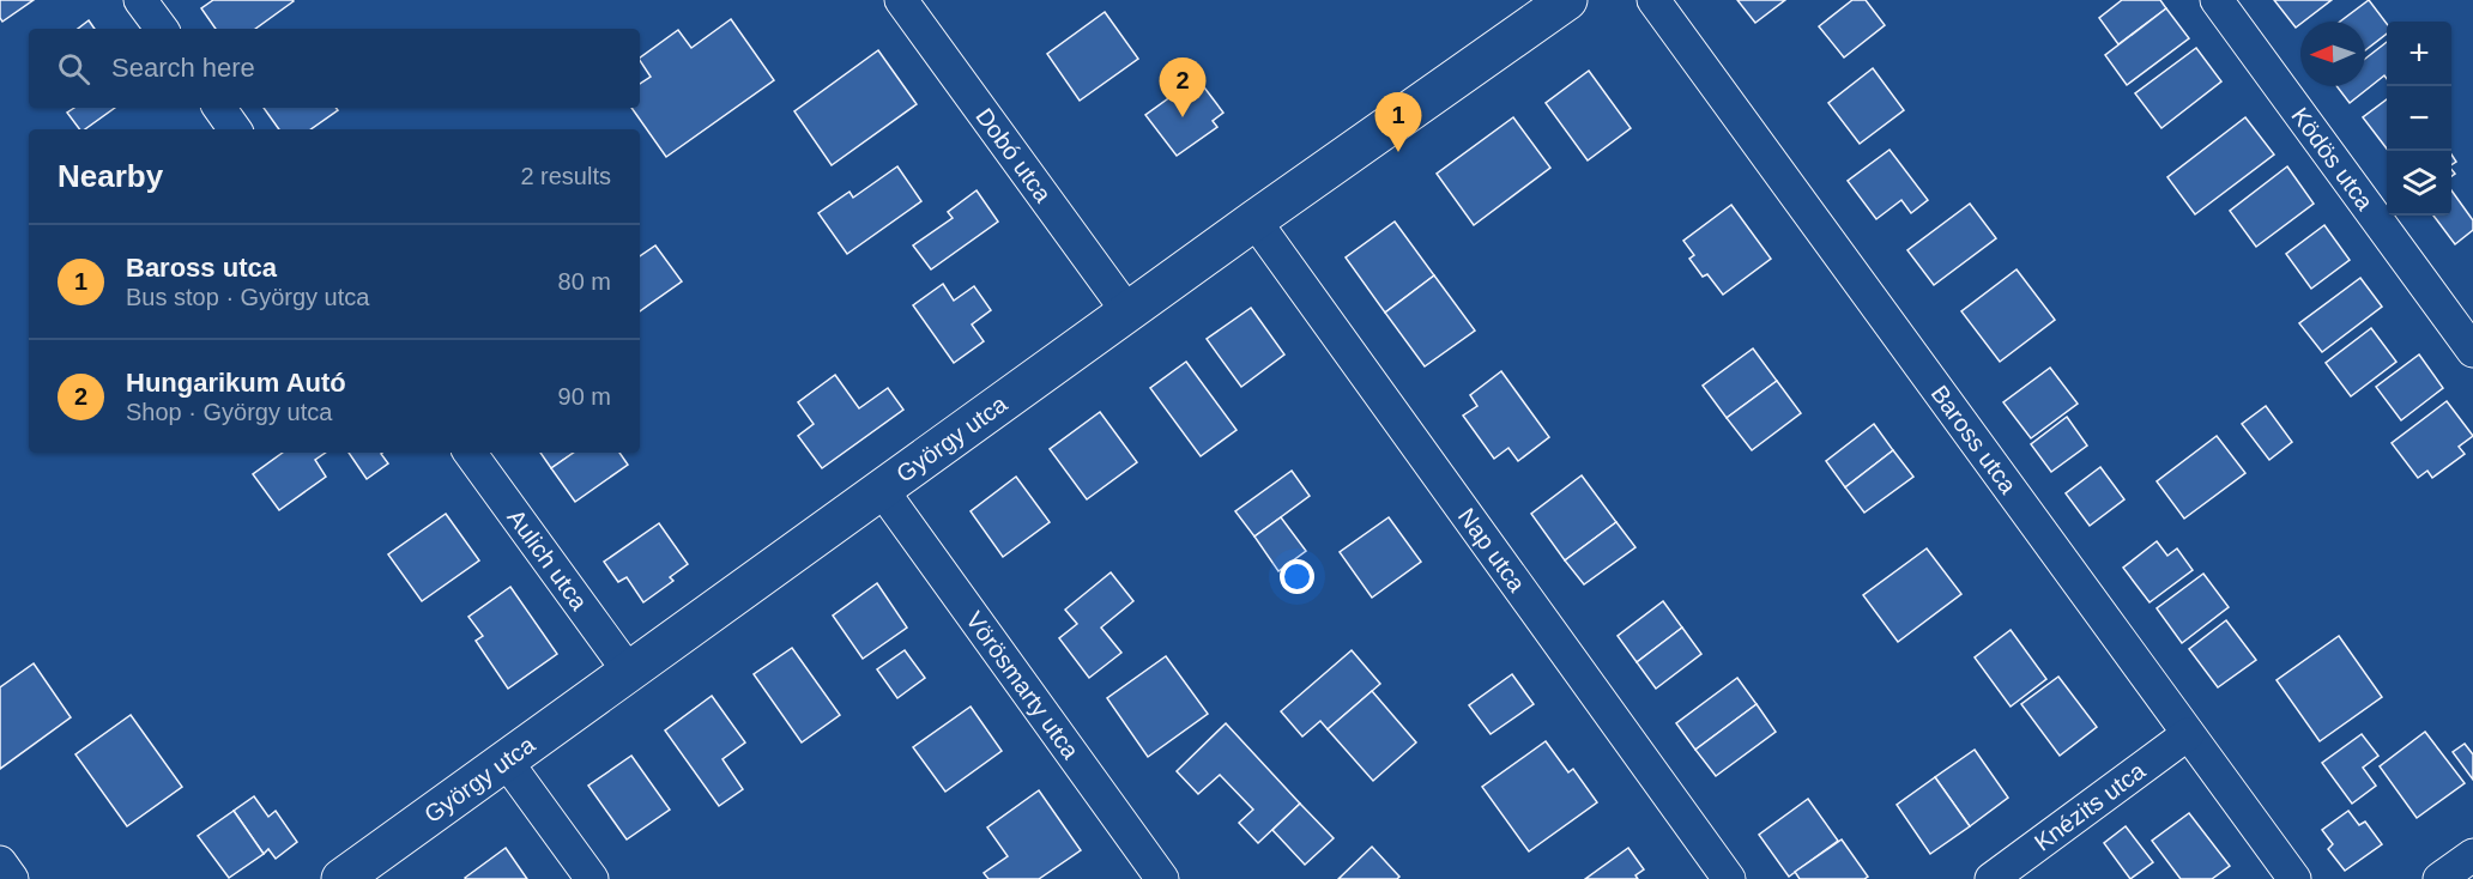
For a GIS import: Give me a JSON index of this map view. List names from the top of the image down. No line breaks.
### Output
{"streets":{"street":["Dobó utca","Ködös utca","György utca","Baross utca","Nap utca","Aulich utca","Vörösmarty utca","Knézits utca"]},"crossings":[["Dobó utca","György utca"],["György utca","Nap utca"],["György utca","Aulich utca"],["György utca","Vörösmarty utca"],["Baross utca","Knézits utca"]],"north":"left","page":{"map_buttons":["+","−"],"search":"Search here","pins":["2","1"],"heading":["Nearby","2 results"],"list":[{"mark":"1","name":"Baross utca","note":"Bus stop · György utca","value":"80 m"},{"mark":"2","name":"Hungarikum Autó","note":"Shop · György utca","value":"90 m"}]}}
